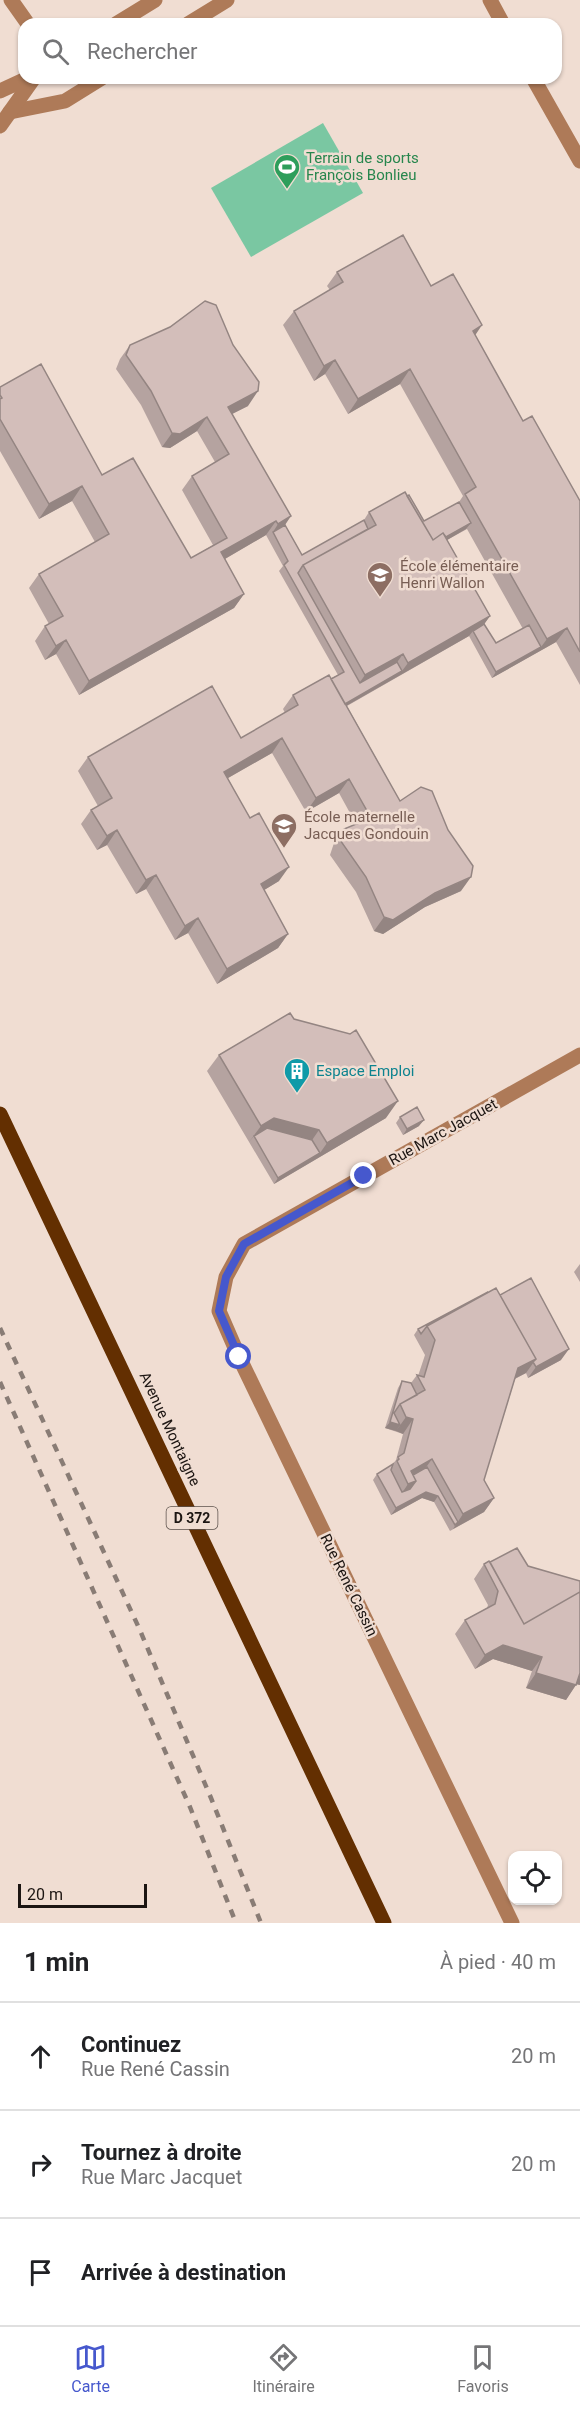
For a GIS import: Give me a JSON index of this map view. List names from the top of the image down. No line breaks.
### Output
{"streets":{"main road":["Avenue Montaigne","D 372"],"street":["Rue Marc Jacquet","Rue René Cassin"]},"crossings":[["Rue Marc Jacquet","Rue René Cassin"]],"places":{"sports":["Terrain de sports François Bonlieu"],"school or university":["École élémentaire Henri Wallon","École maternelle Jacques Gondouin"],"building":["Espace Emploi"]},"scale_bar":"20 m","page":{"search":"Rechercher","scale":"20 m","heading":["1 min","À pied · 40 m"],"list":[["Continuez","Rue René Cassin","20 m"],["Tournez à droite","Rue Marc Jacquet","20 m"],"Arrivée à destination"],"nav":["Carte","Itinéraire","Favoris"]}}
